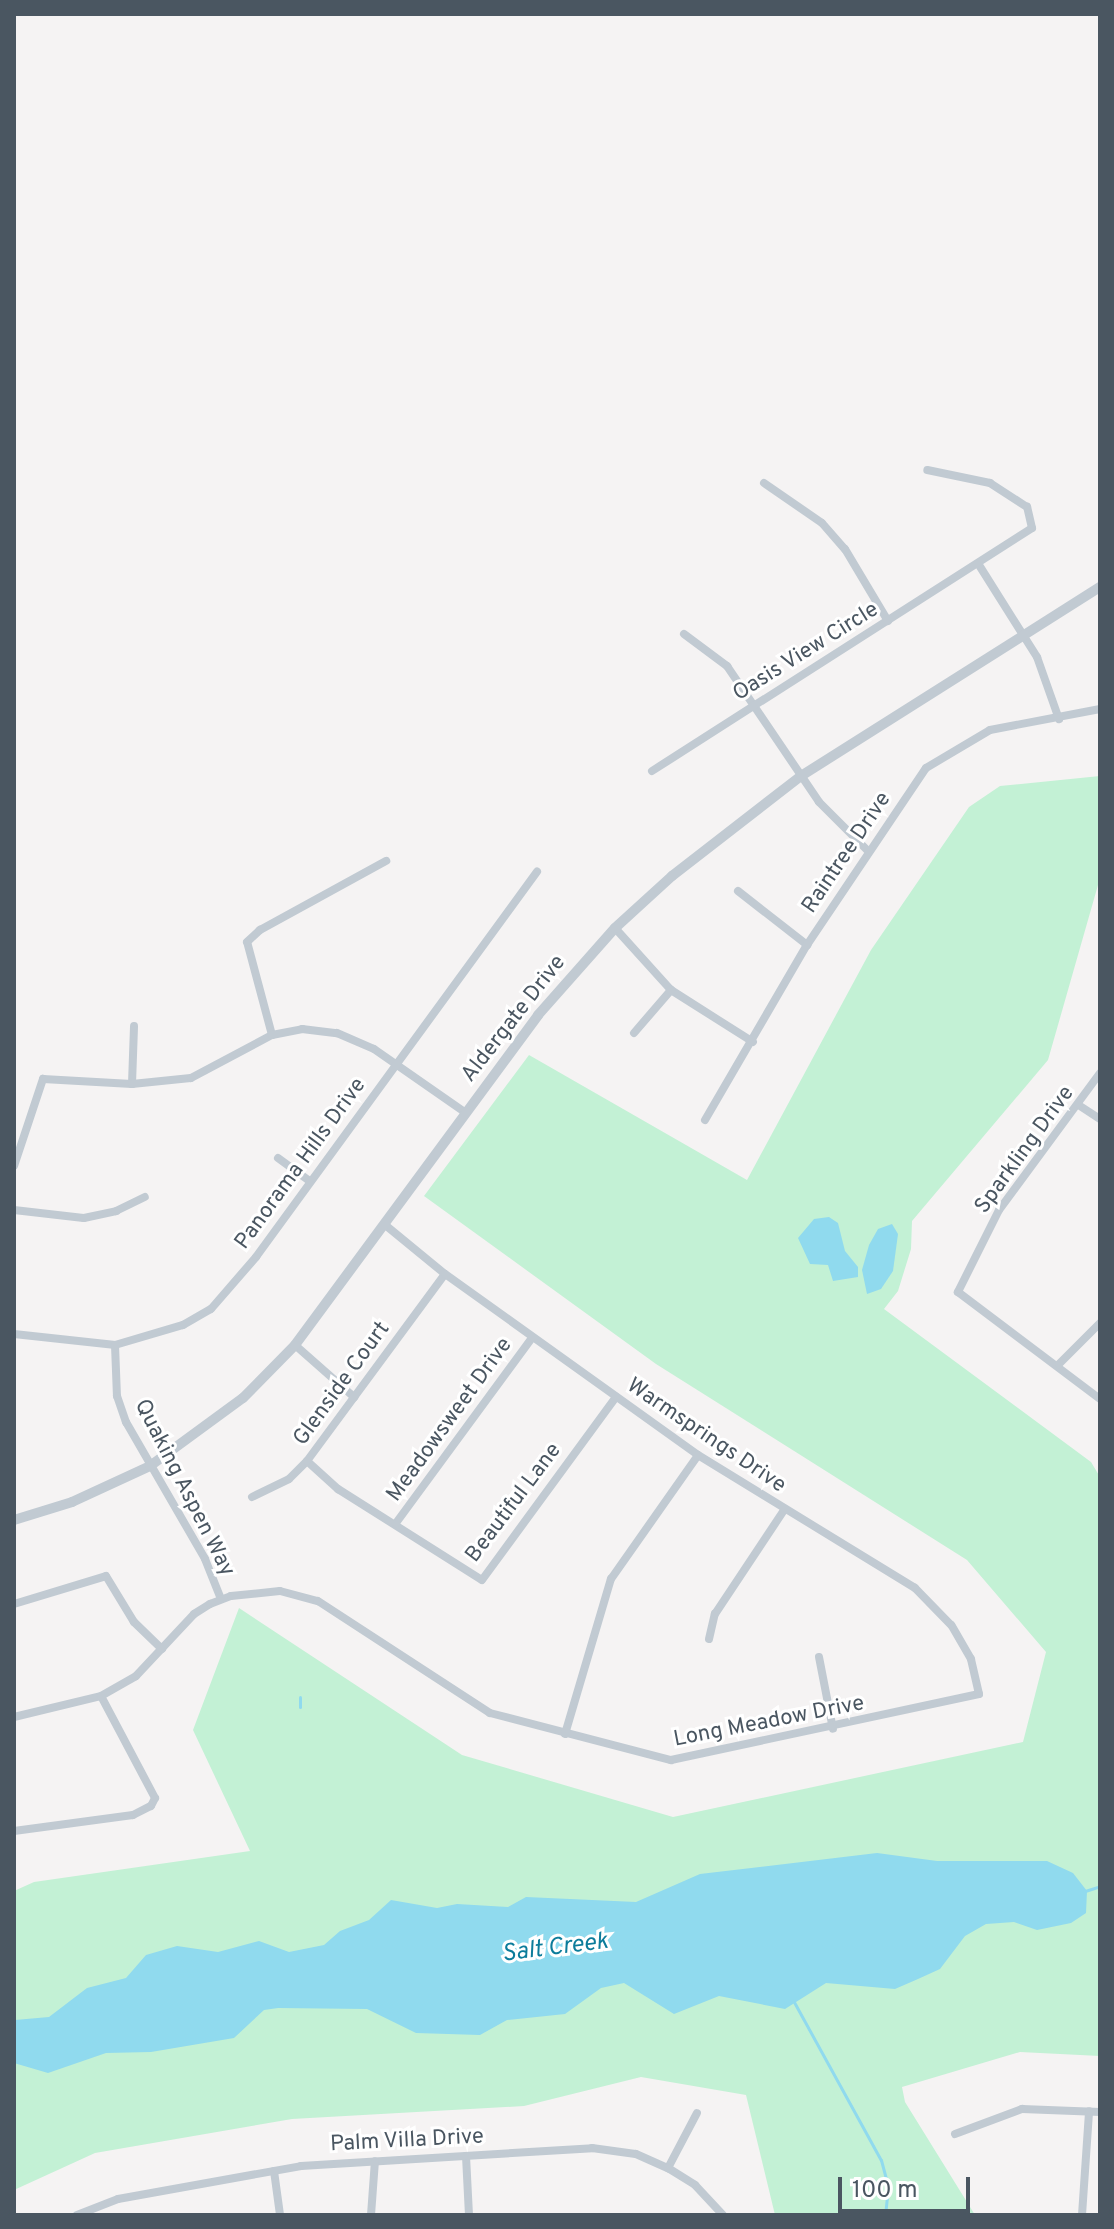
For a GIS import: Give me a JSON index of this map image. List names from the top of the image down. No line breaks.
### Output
{"streets":{"street":["Oasis View Circle","Raintree Drive","Aldergate Drive","Sparkling Drive","Panorama Hills Drive","Glenside Court","Meadowsweet Drive","Warmsprings Drive","Quaking Aspen Way","Beautiful Lane","Long Meadow Drive","Palm Villa Drive"]},"crossings":[["Aldergate Drive","Warmsprings Drive"],["Aldergate Drive","Quaking Aspen Way"],["Panorama Hills Drive","Quaking Aspen Way"],["Glenside Court","Warmsprings Drive"],["Glenside Court","Beautiful Lane"],["Meadowsweet Drive","Warmsprings Drive"],["Meadowsweet Drive","Beautiful Lane"],["Warmsprings Drive","Beautiful Lane"],["Warmsprings Drive","Long Meadow Drive"],["Quaking Aspen Way","Long Meadow Drive"]],"water":["Salt Creek"],"scale_bar":"100 m"}
